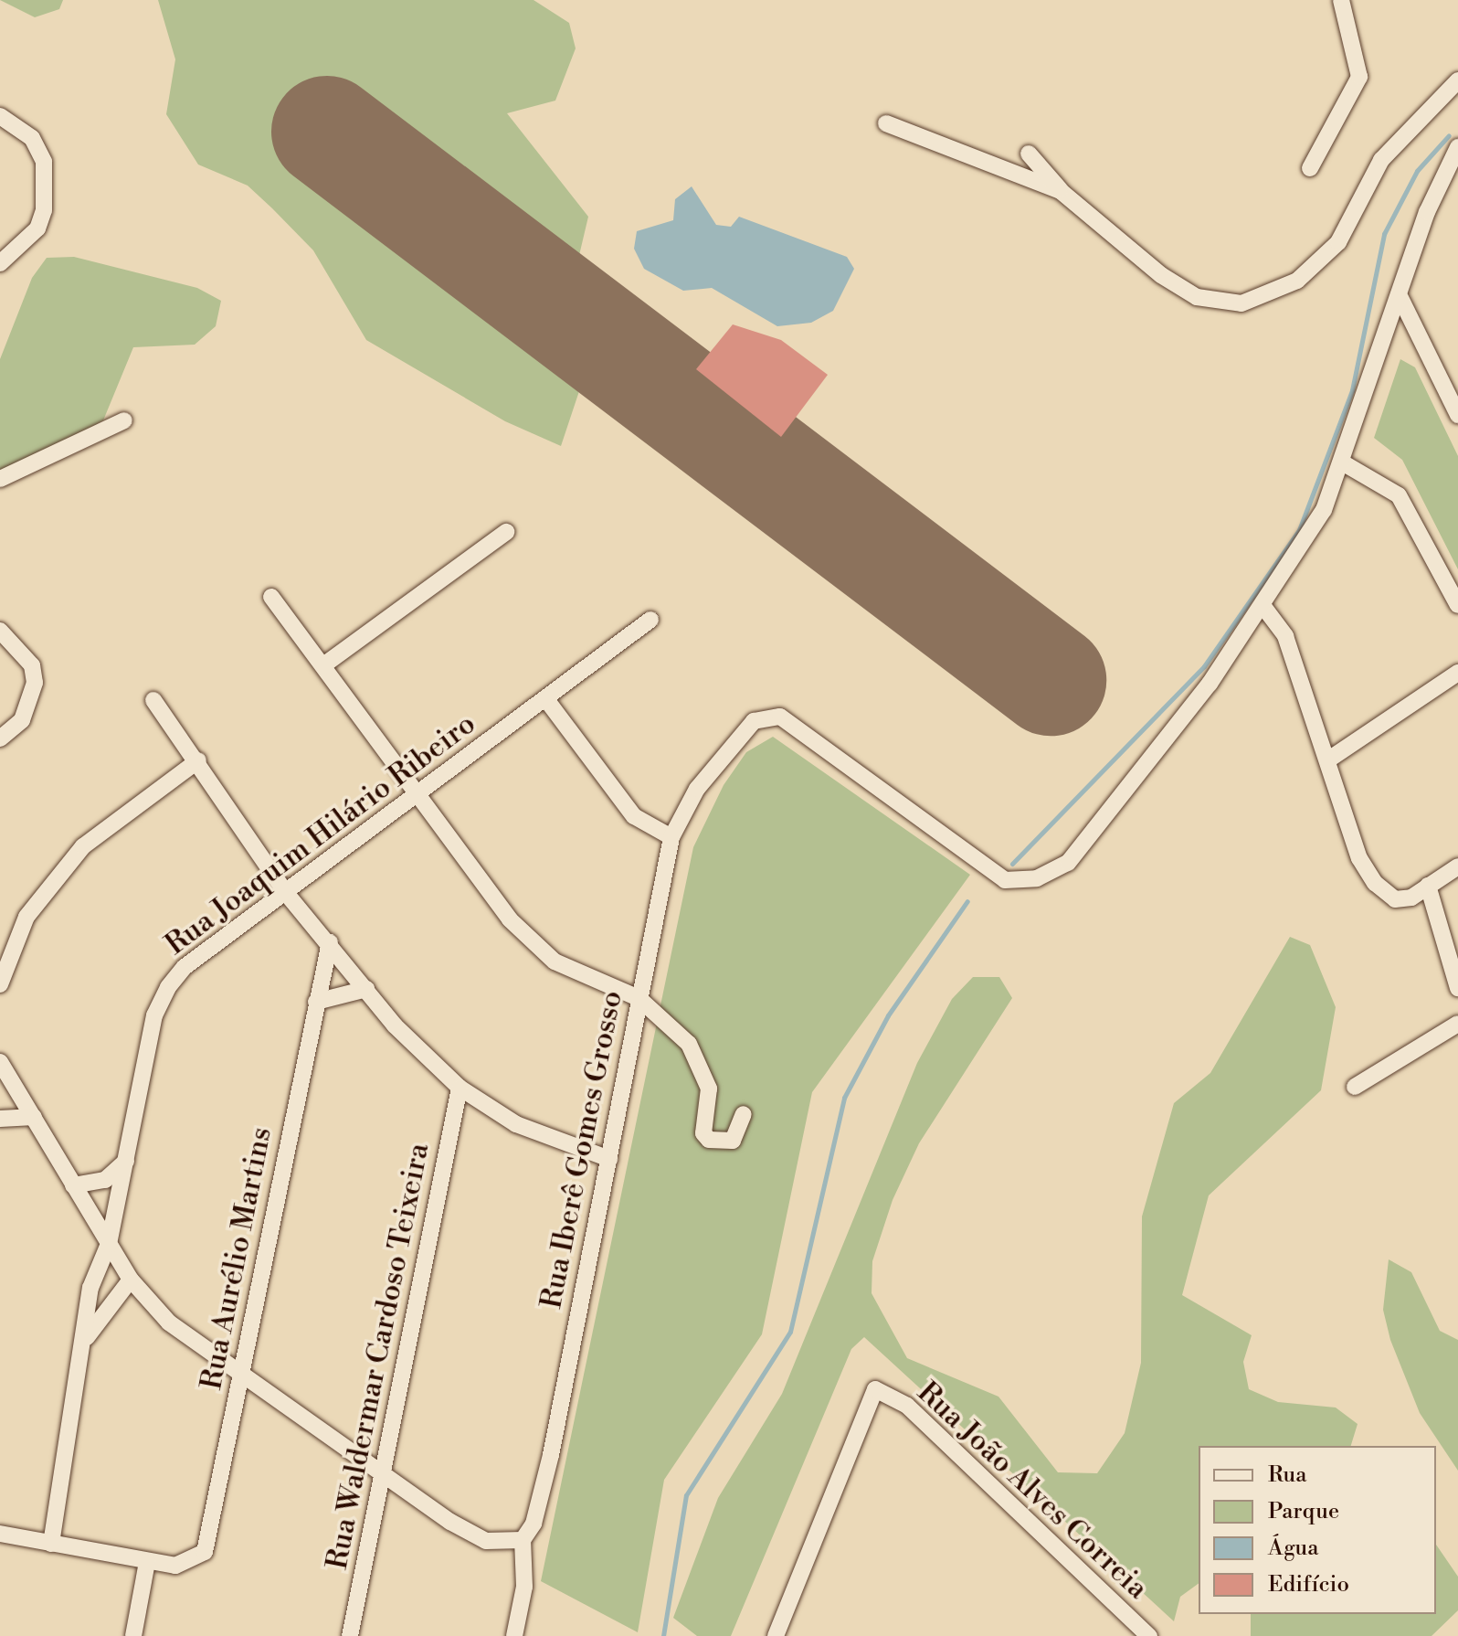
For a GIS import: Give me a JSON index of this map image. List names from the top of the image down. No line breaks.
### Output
{"streets":{"street":["Rua Joaquim Hilário Ribeiro","Rua Iberê Gomes Grosso","Rua Aurélio Martins","Rua Waldermar Cardoso Teixeira","Rua João Alves Correia"]},"legend":["Rua","Parque","Água","Edifício"]}
